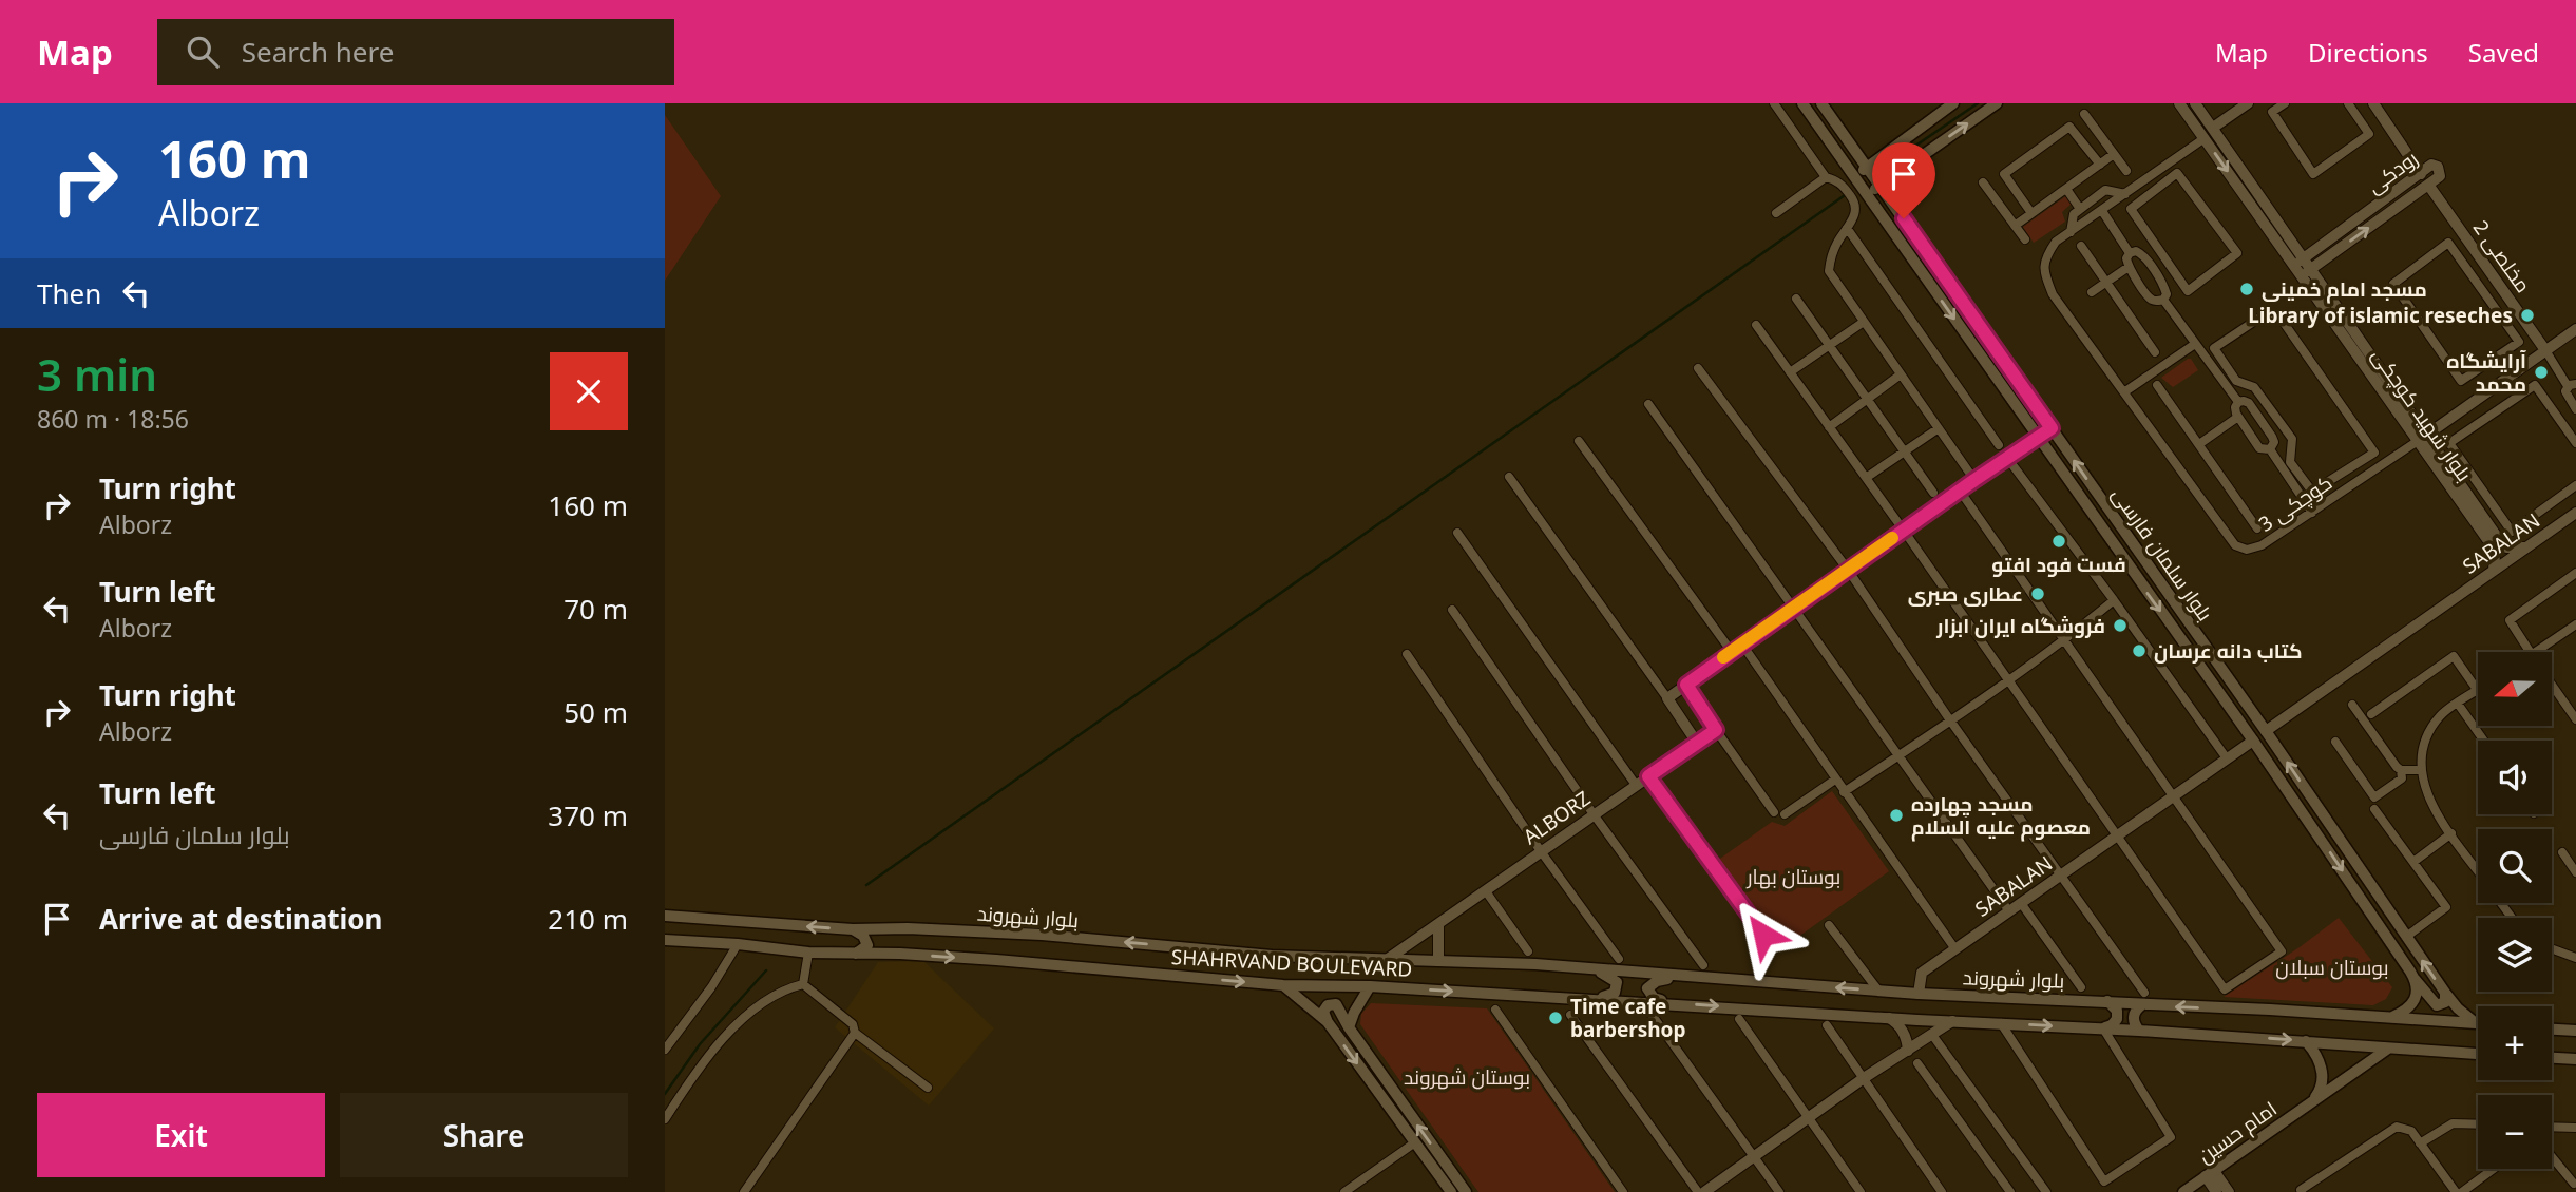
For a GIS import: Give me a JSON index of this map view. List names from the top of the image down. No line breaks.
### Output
{"streets":{"main road":["بلوار سلمان فارسی","بلوار شهروند","SHAHRVAND BOULEVARD","امام حسین"],"street":["رودکی","مخلصی 2","بلوار شهید کوچکی","کوچکی 3","SABALAN","ALBORZ"]},"crossings":[["رودکی","مخلصی 2"],["رودکی","بلوار شهید کوچکی"],["بلوار شهید کوچکی","کوچکی 3"],["SABALAN","بلوار سلمان فارسی"],["SABALAN","بلوار شهروند"],["بلوار سلمان فارسی","بلوار شهروند"],["ALBORZ","بلوار شهروند"],["ALBORZ","SHAHRVAND BOULEVARD"],["بلوار شهروند","SHAHRVAND BOULEVARD"]],"one_way":["بلوار شهروند","SHAHRVAND BOULEVARD"],"parks":["بوستان بهار","بوستان سبلان","بوستان شهروند"],"places":["مسجد امام خمینی","Library of islamic reseches","آرایشگاه محمد","فست فود افتو","عطاری صبری","فروشگاه ایران ابزار","کتاب دانه عرسان","مسجد چهارده معصوم علیه السلام","Time cafe barbershop"],"north":"left","page":{"header":"Map","search":"Search here","nav":["Map","Directions","Saved"],"turn":["160 m","Alborz"],"then":"Then","heading":["3 min","860 m · 18:56"],"list":[{"name":"Turn right","note":"Alborz","value":"160 m"},{"name":"Turn left","note":"Alborz","value":"70 m"},{"name":"Turn right","note":"Alborz","value":"50 m"},{"name":"Turn left","note":"بلوار سلمان فارسی","value":"370 m"},{"name":"Arrive at destination","value":"210 m"}],"map_buttons":["+","−"],"buttons":["Exit","Share"]}}
